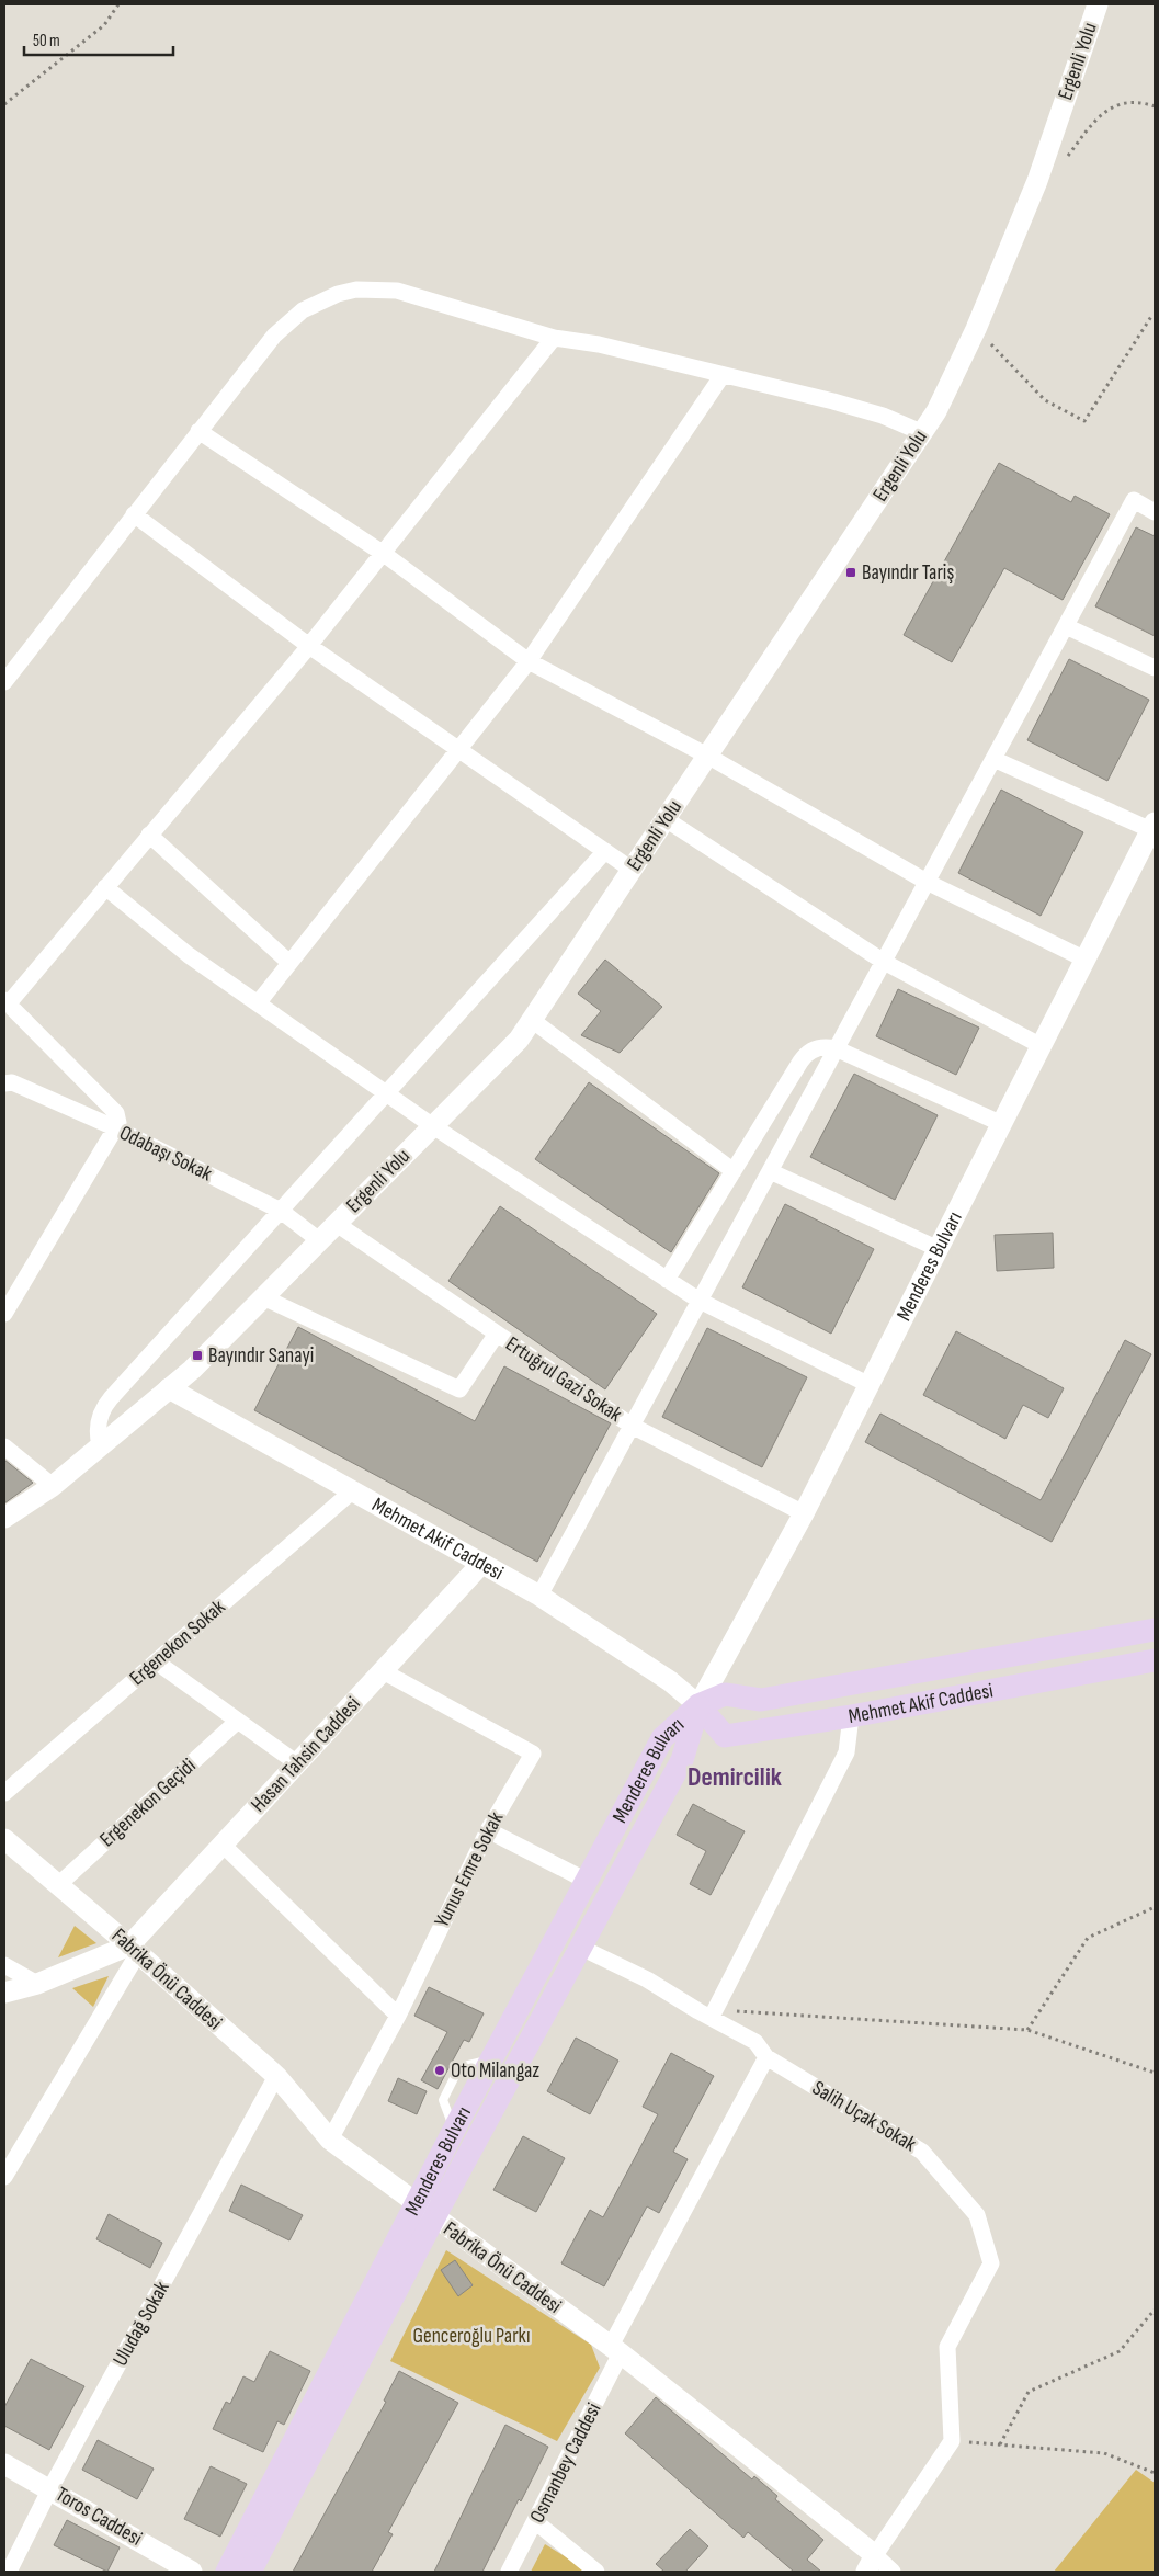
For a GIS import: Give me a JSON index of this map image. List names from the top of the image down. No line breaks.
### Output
{"streets":{"main road":["Menderes Bulvarı","Mehmet Akif Caddesi"],"street":["Ergenli Yolu","Odabaşı Sokak","Ertuğrul Gazi Sokak","Ergenekon Sokak","Hasan Tahsin Caddesi","Ergenekon Geçidi","Yunus Emre Sokak","Fabrika Önü Caddesi","Salih Uçak Sokak","Uludağ Sokak","Osmanbey Caddesi","Toros Caddesi"]},"crossings":[["Ergenli Yolu","Odabaşı Sokak"],["Ergenli Yolu","Ertuğrul Gazi Sokak"],["Ergenli Yolu","Mehmet Akif Caddesi"],["Menderes Bulvarı","Ertuğrul Gazi Sokak"],["Menderes Bulvarı","Mehmet Akif Caddesi"],["Menderes Bulvarı","Fabrika Önü Caddesi"],["Menderes Bulvarı","Salih Uçak Sokak"],["Mehmet Akif Caddesi","Ergenekon Sokak"],["Mehmet Akif Caddesi","Hasan Tahsin Caddesi"],["Hasan Tahsin Caddesi","Yunus Emre Sokak"],["Hasan Tahsin Caddesi","Fabrika Önü Caddesi"],["Ergenekon Geçidi","Fabrika Önü Caddesi"],["Yunus Emre Sokak","Fabrika Önü Caddesi"],["Fabrika Önü Caddesi","Uludağ Sokak"],["Fabrika Önü Caddesi","Osmanbey Caddesi"],["Salih Uçak Sokak","Osmanbey Caddesi"],["Uludağ Sokak","Toros Caddesi"]],"districts":["Demircilik"],"parks":["Genceroğlu Parkı"],"places":{"transit":["Bayındır Tariş","Bayındır Sanayi"],"other":["Oto Milangaz"]},"scale_bar":"50 m"}
